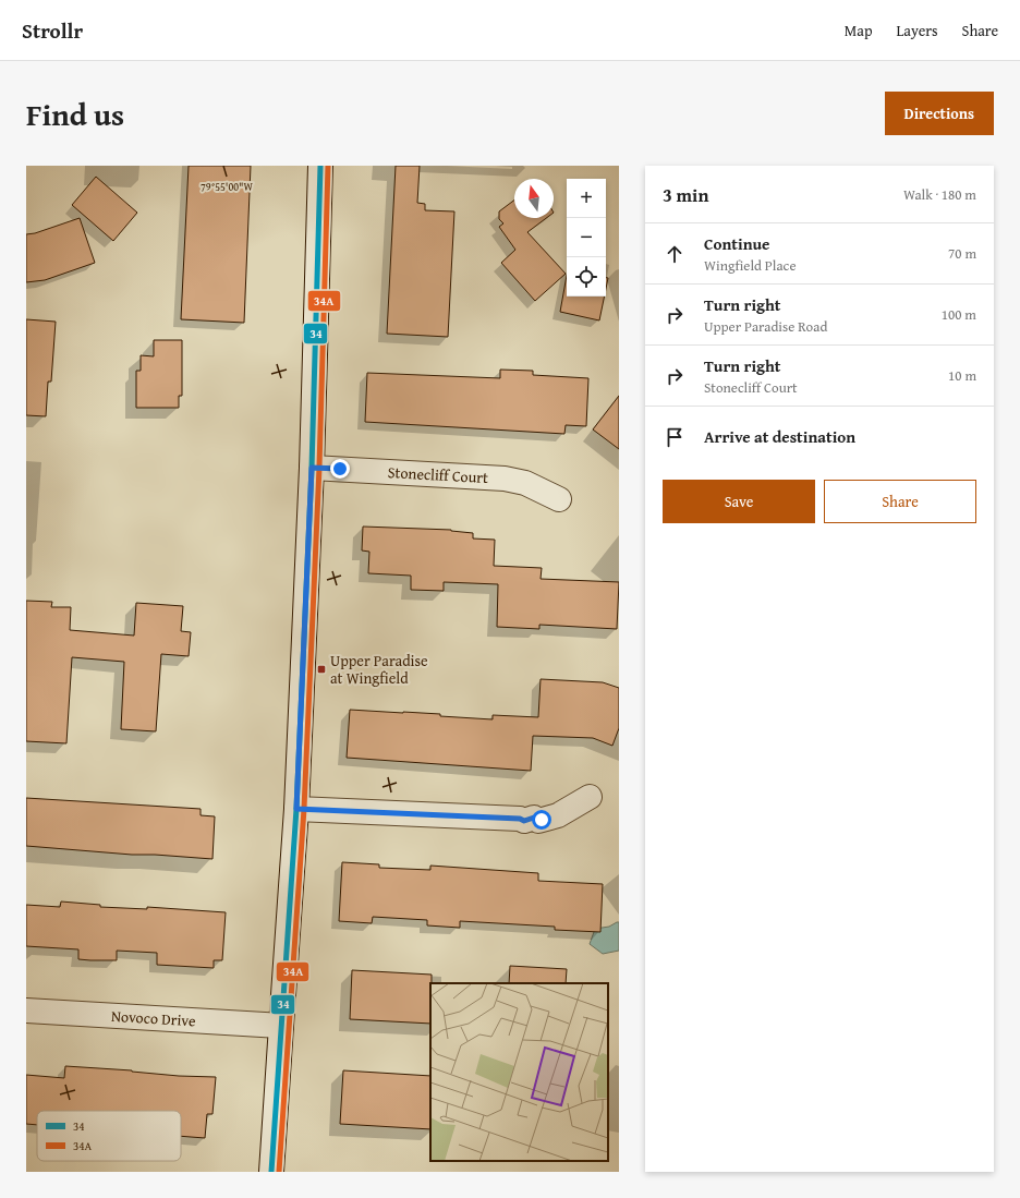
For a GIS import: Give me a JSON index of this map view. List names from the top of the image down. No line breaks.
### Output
{"streets":{"main road":["Stonecliff Court","Novoco Drive"]},"places":{"transit":["Upper Paradise at Wingfield"]},"lines":["transit line 34","transit line 34A"],"legend":["34","34A"],"north":"top","page":{"header":"Strollr","nav":["Map","Layers","Share"],"title":"Find us","buttons":["Directions",["Save","Share"]],"heading":["3 min","Walk · 180 m"],"map_buttons":["+","−"],"list":[["Continue","Wingfield Place","70 m"],["Turn right","Upper Paradise Road","100 m"],["Turn right","Stonecliff Court","10 m"],"Arrive at destination"]},"coordinates":["79°55'00\"W"]}
